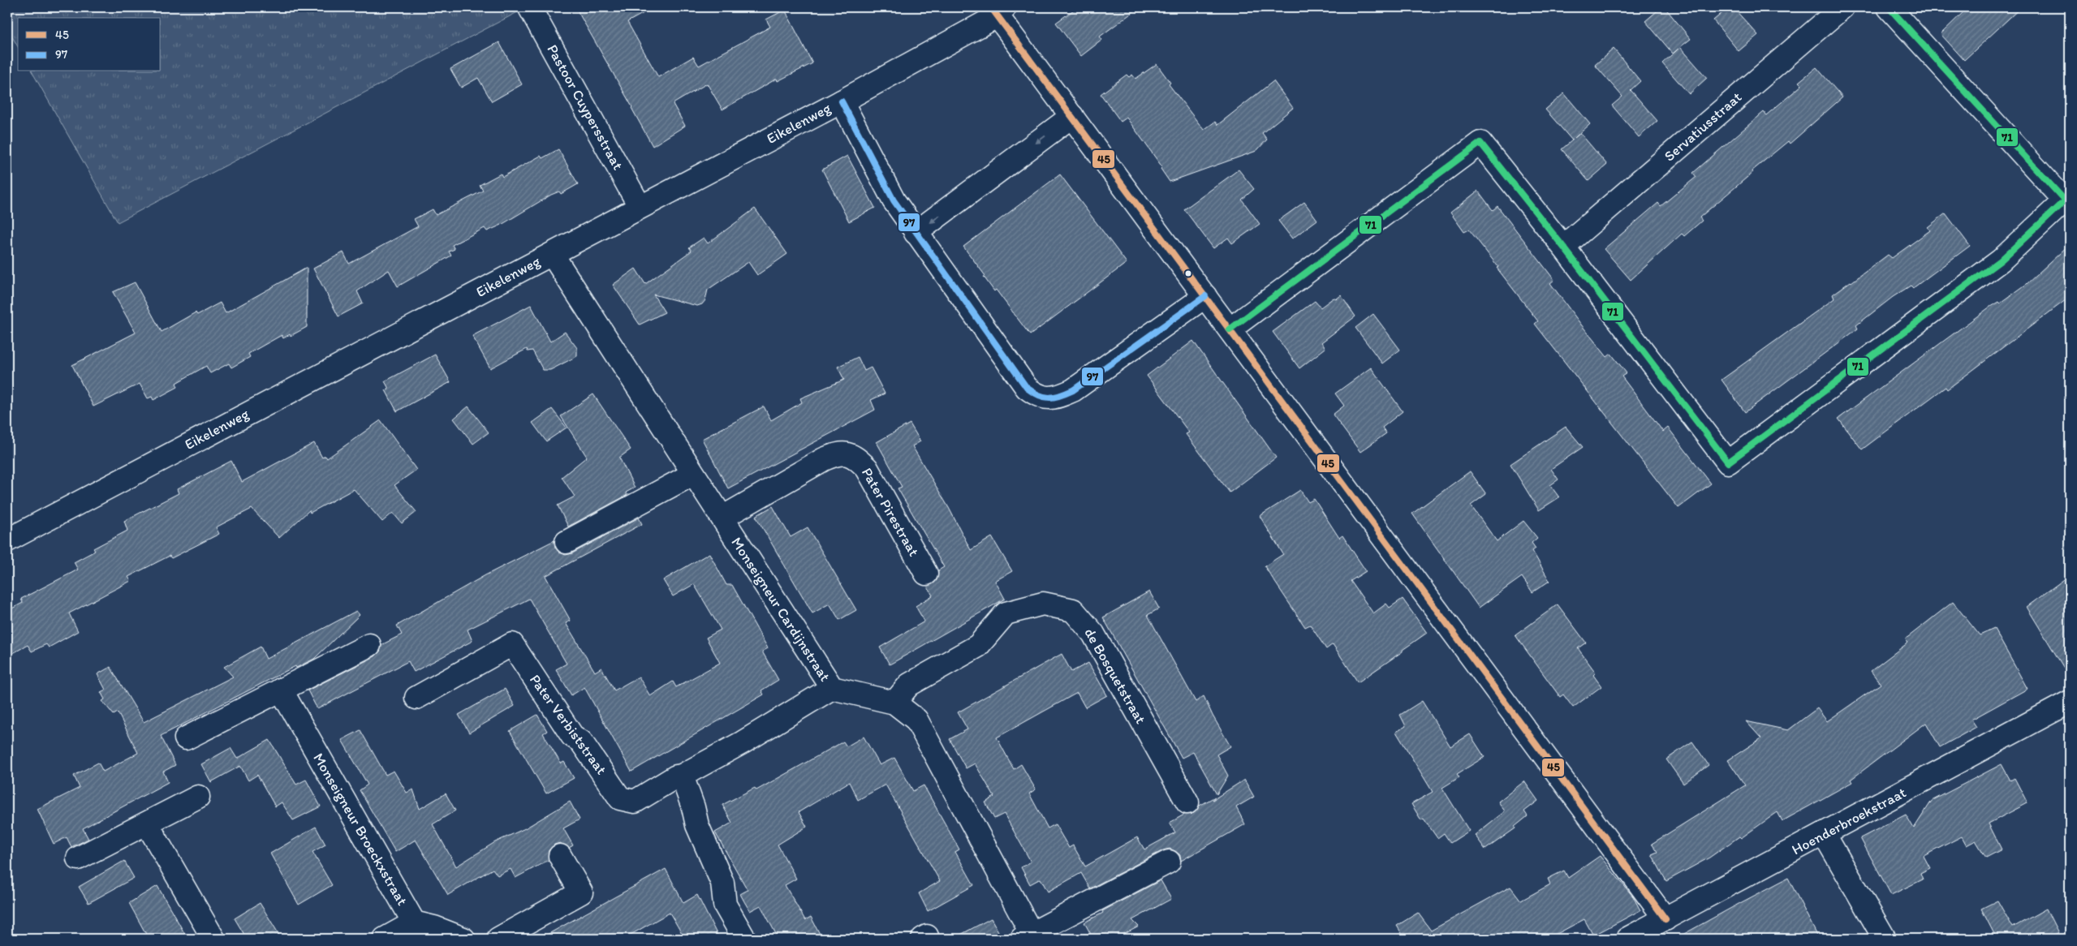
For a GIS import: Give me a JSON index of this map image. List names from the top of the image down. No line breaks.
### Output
{"streets":{"street":["Pastoor Cuypersstraat","Eikelenweg","Servatiusstraat","Pater Pirestraat","Monseigneur Cardijnstraat","de Bosquetstraat","Pater Verbiststraat","Hoenderbroekstraat","Monseigneur Broeckxstraat"]},"crossings":[["Pastoor Cuypersstraat","Eikelenweg"],["Eikelenweg","Monseigneur Cardijnstraat"],["Pater Pirestraat","Monseigneur Cardijnstraat"],["Monseigneur Cardijnstraat","de Bosquetstraat"]],"lines":["transit line 45","transit line 71","transit line 97"],"legend":["45","97"]}
